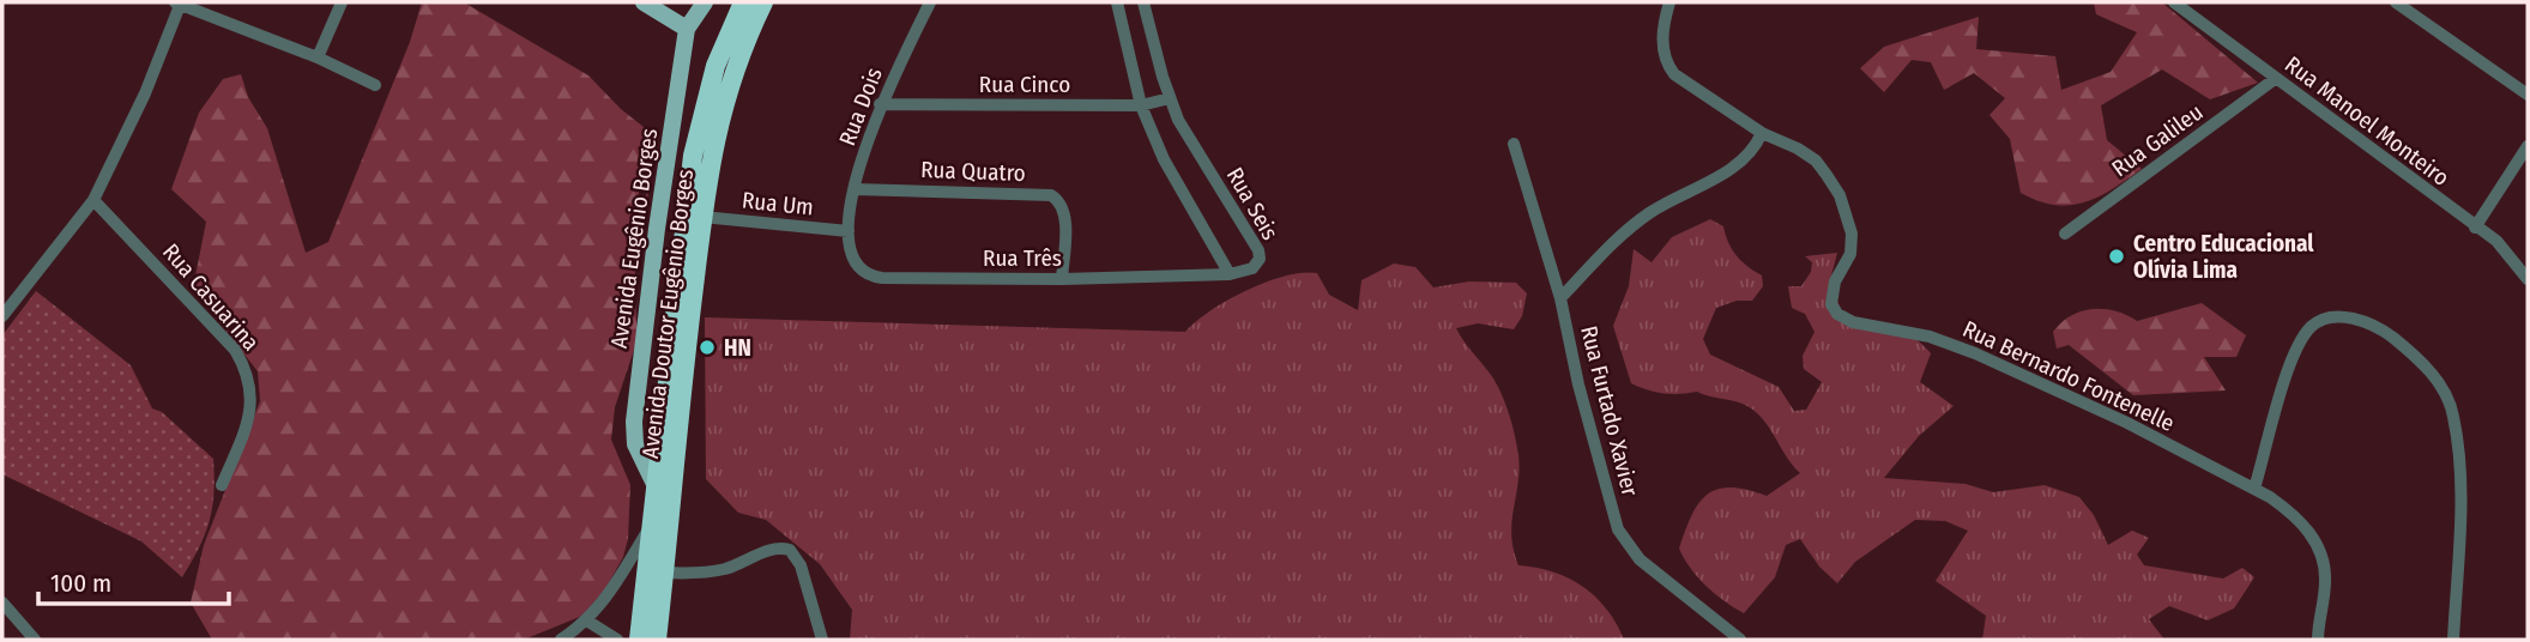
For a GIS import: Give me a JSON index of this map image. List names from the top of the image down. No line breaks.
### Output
{"streets":{"highway":["Avenida Doutor Eugênio Borges"],"main road":["Avenida Eugênio Borges"],"street":["Rua Cinco","Rua Dois","Rua Manoel Monteiro","Rua Galileu","Rua Quatro","Rua Um","Rua Seis","Rua Três","Rua Casuarina","Rua Bernardo Fontenelle","Rua Furtado Xavier"]},"crossings":[["Rua Cinco","Rua Dois"],["Rua Cinco","Rua Seis"],["Rua Dois","Rua Quatro"],["Rua Dois","Rua Um"],["Rua Dois","Rua Três"],["Rua Manoel Monteiro","Rua Galileu"],["Rua Quatro","Rua Três"],["Rua Um","Rua Três"],["Rua Um","Avenida Doutor Eugênio Borges"],["Rua Seis","Rua Três"],["Avenida Eugênio Borges","Avenida Doutor Eugênio Borges"]],"places":["Centro Educacional Olívia Lima","HN"],"scale_bar":"100 m"}
